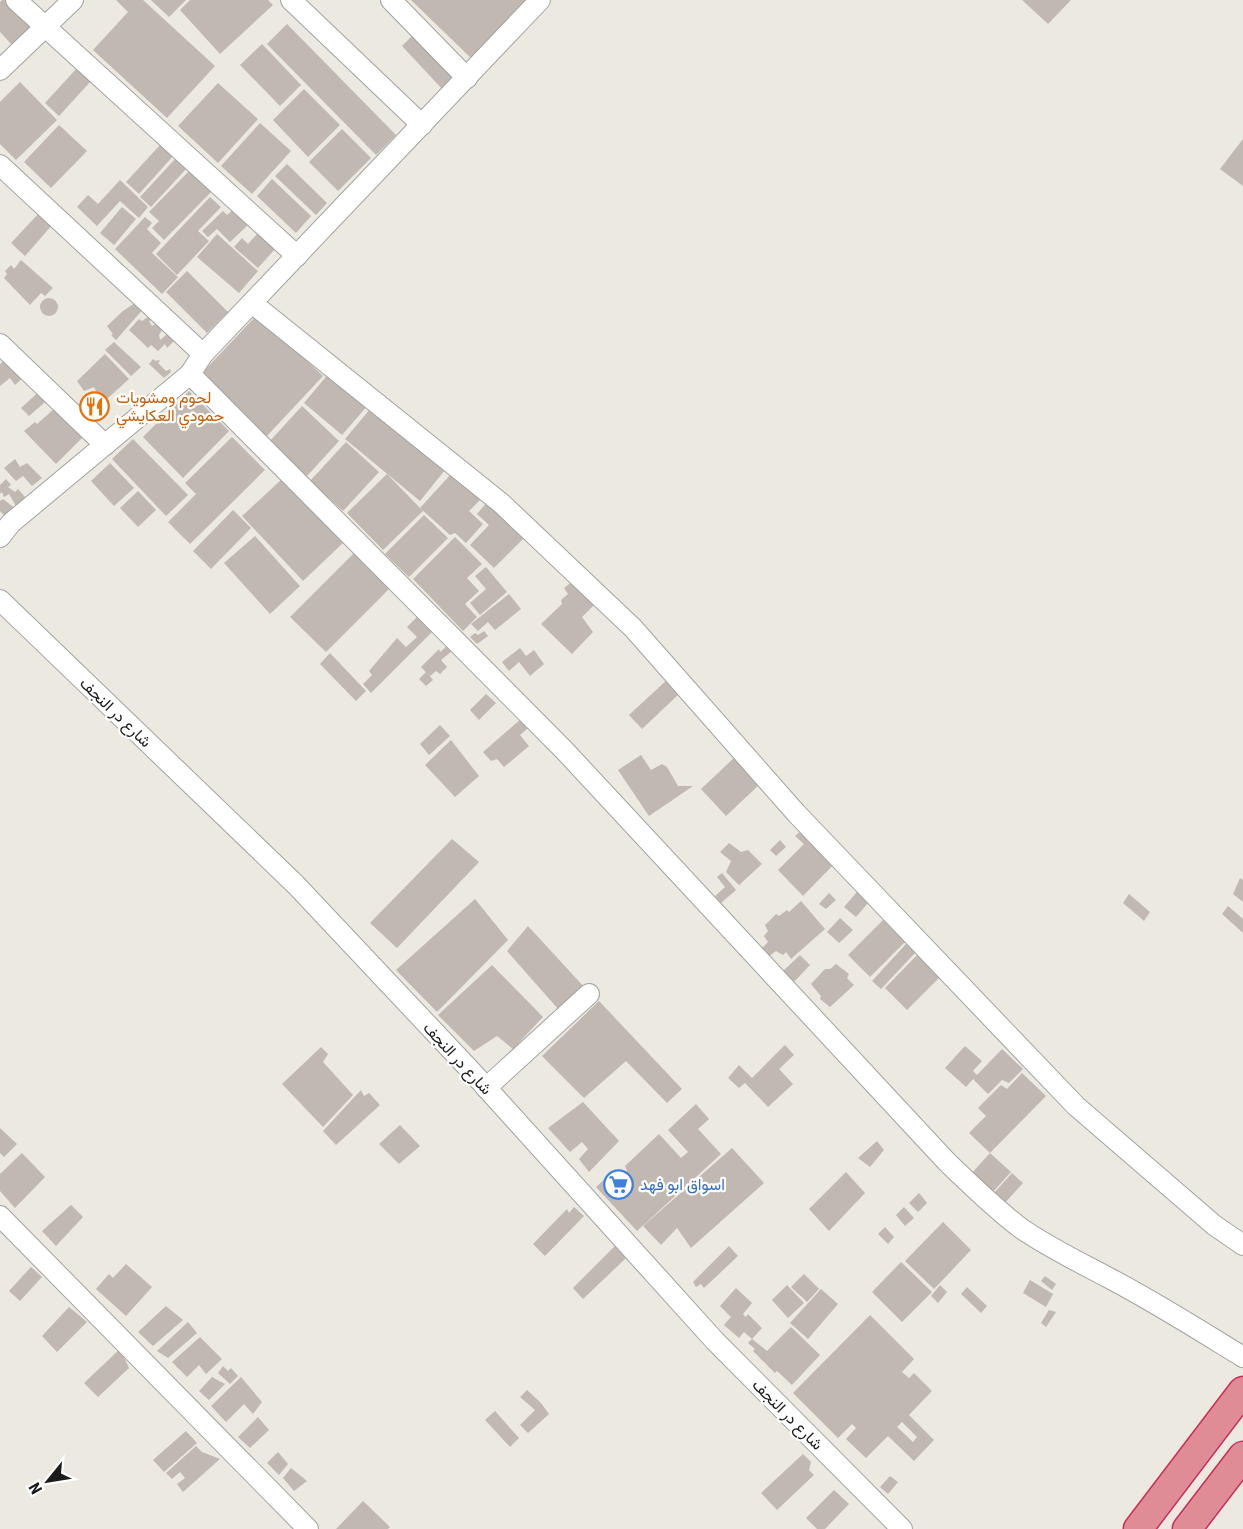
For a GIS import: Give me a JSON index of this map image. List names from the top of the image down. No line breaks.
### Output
{"streets":{"street":["شارع در النجف"]},"places":{"restaurant":["لحوم ومشويات حمودي العكايشي"],"supermarket":["اسواق ابو فهد"]},"north":"bottom left"}
